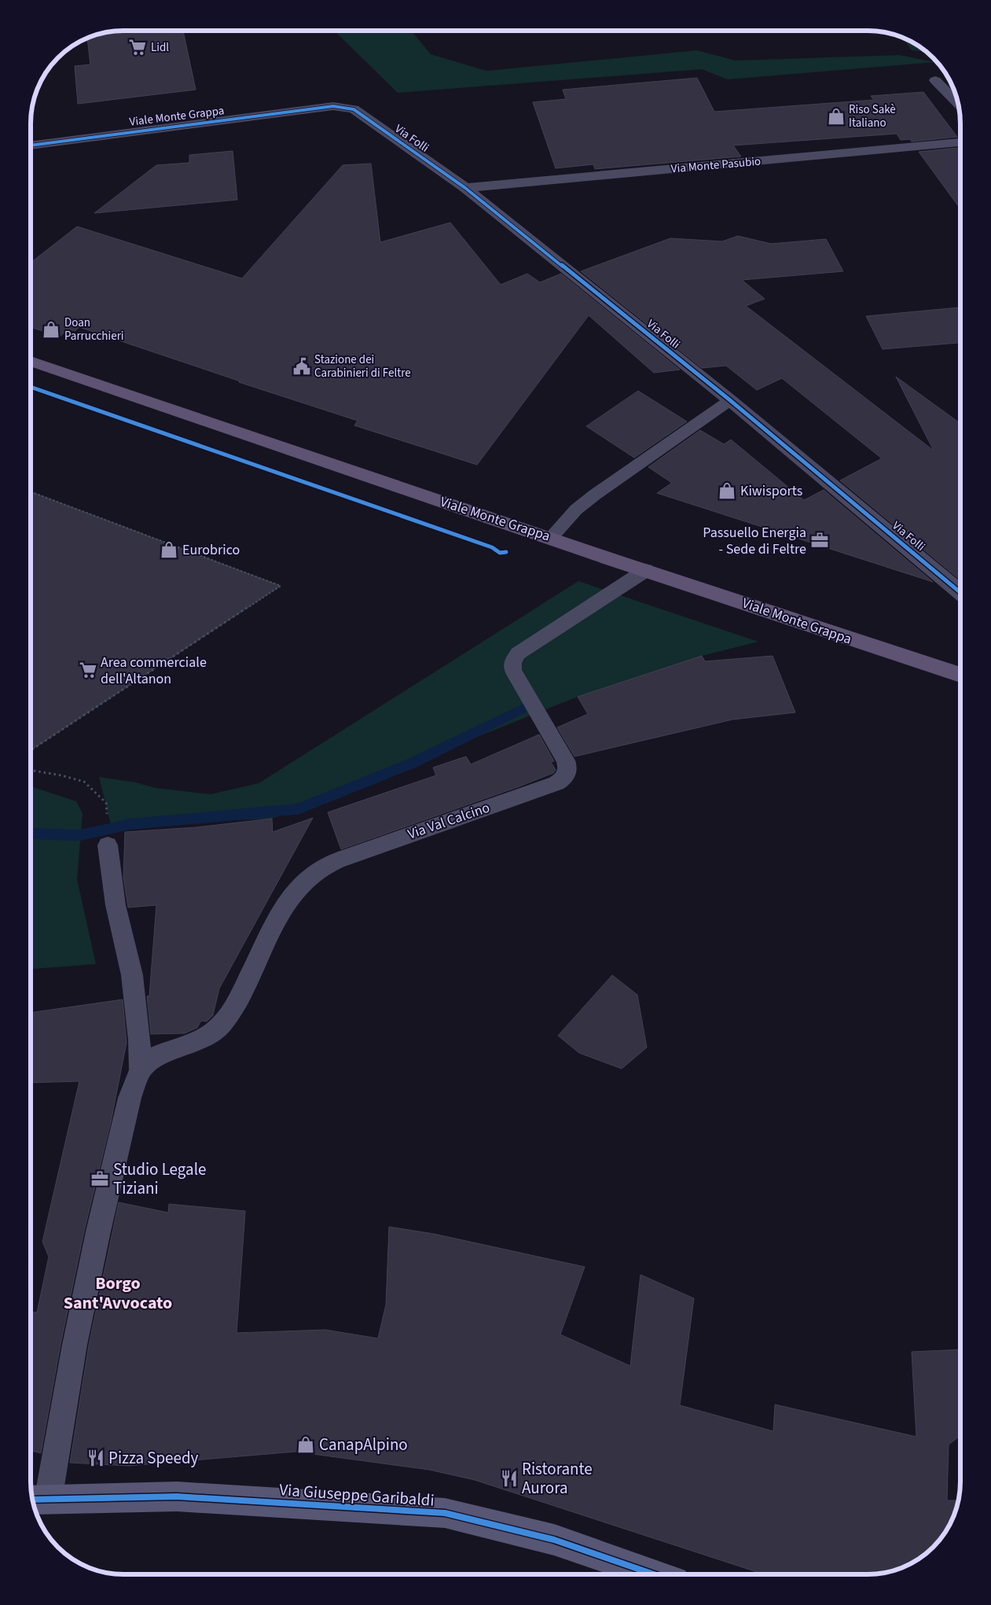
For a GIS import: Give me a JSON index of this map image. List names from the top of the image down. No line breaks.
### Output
{"streets":{"main road":["Viale Monte Grappa"],"street":["Via Folli","Via Monte Pasubio","Via Giuseppe Garibaldi"],"lane":["Via Val Calcino"]},"crossings":[["Viale Monte Grappa","Via Folli"],["Viale Monte Grappa","Via Val Calcino"],["Via Folli","Via Monte Pasubio"]],"districts":["Borgo Sant'Avvocato"],"places":{"supermarket":["Lidl","Area commerciale dell'Altanon"],"shop":["Riso Sakè Italiano","Doan Parrucchieri","Kiwisports","Eurobrico","CanapAlpino"],"public building":["Stazione dei Carabinieri di Feltre"],"office":["Passuello Energia - Sede di Feltre","Studio Legale Tiziani"],"restaurant":["Pizza Speedy","Ristorante Aurora"]}}
